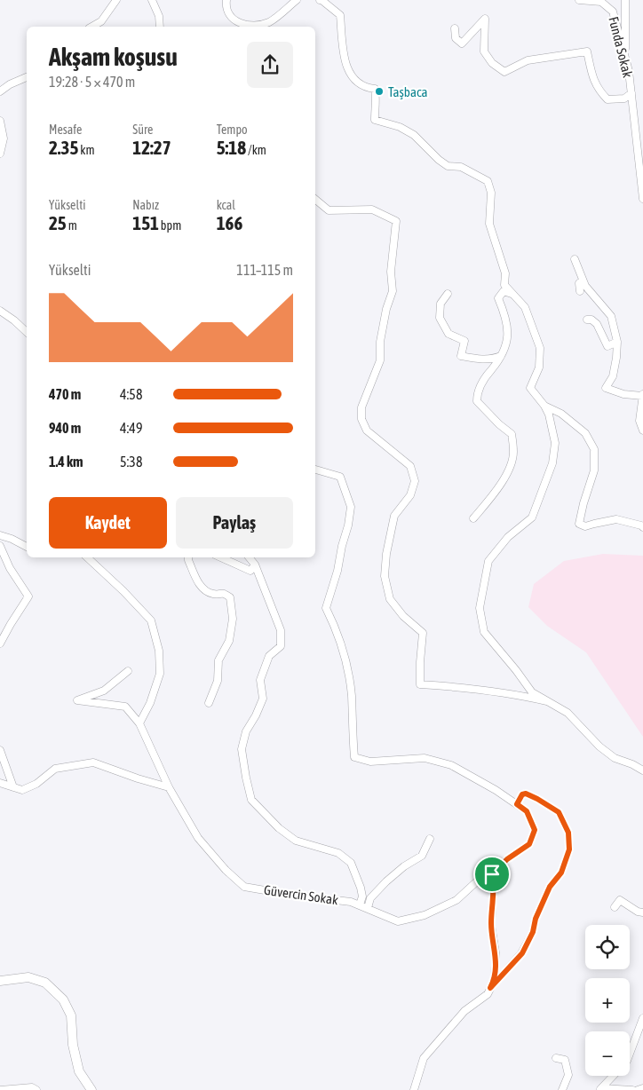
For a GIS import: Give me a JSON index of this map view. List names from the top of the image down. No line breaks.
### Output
{"streets":{"street":["Funda Sokak","Güvercin Sokak"]},"places":["Taşbaca"],"page":{"heading":["Akşam koşusu","19:28 · 5 × 470 m"],"stats":[["Mesafe","2.35 km"],["Süre","12:27"],["Tempo","5:18 /km"],["Yükselti","25 m"],["Nabız","151 bpm"],["kcal","166"]],"chart":["Yükselti","111–115 m"],"list":[{"name":"470 m","note":"4:58"},{"name":"940 m","note":"4:49"},{"name":"1.4 km","note":"5:38"}],"buttons":["Kaydet","Paylaş"],"map_buttons":["+","−"]}}
